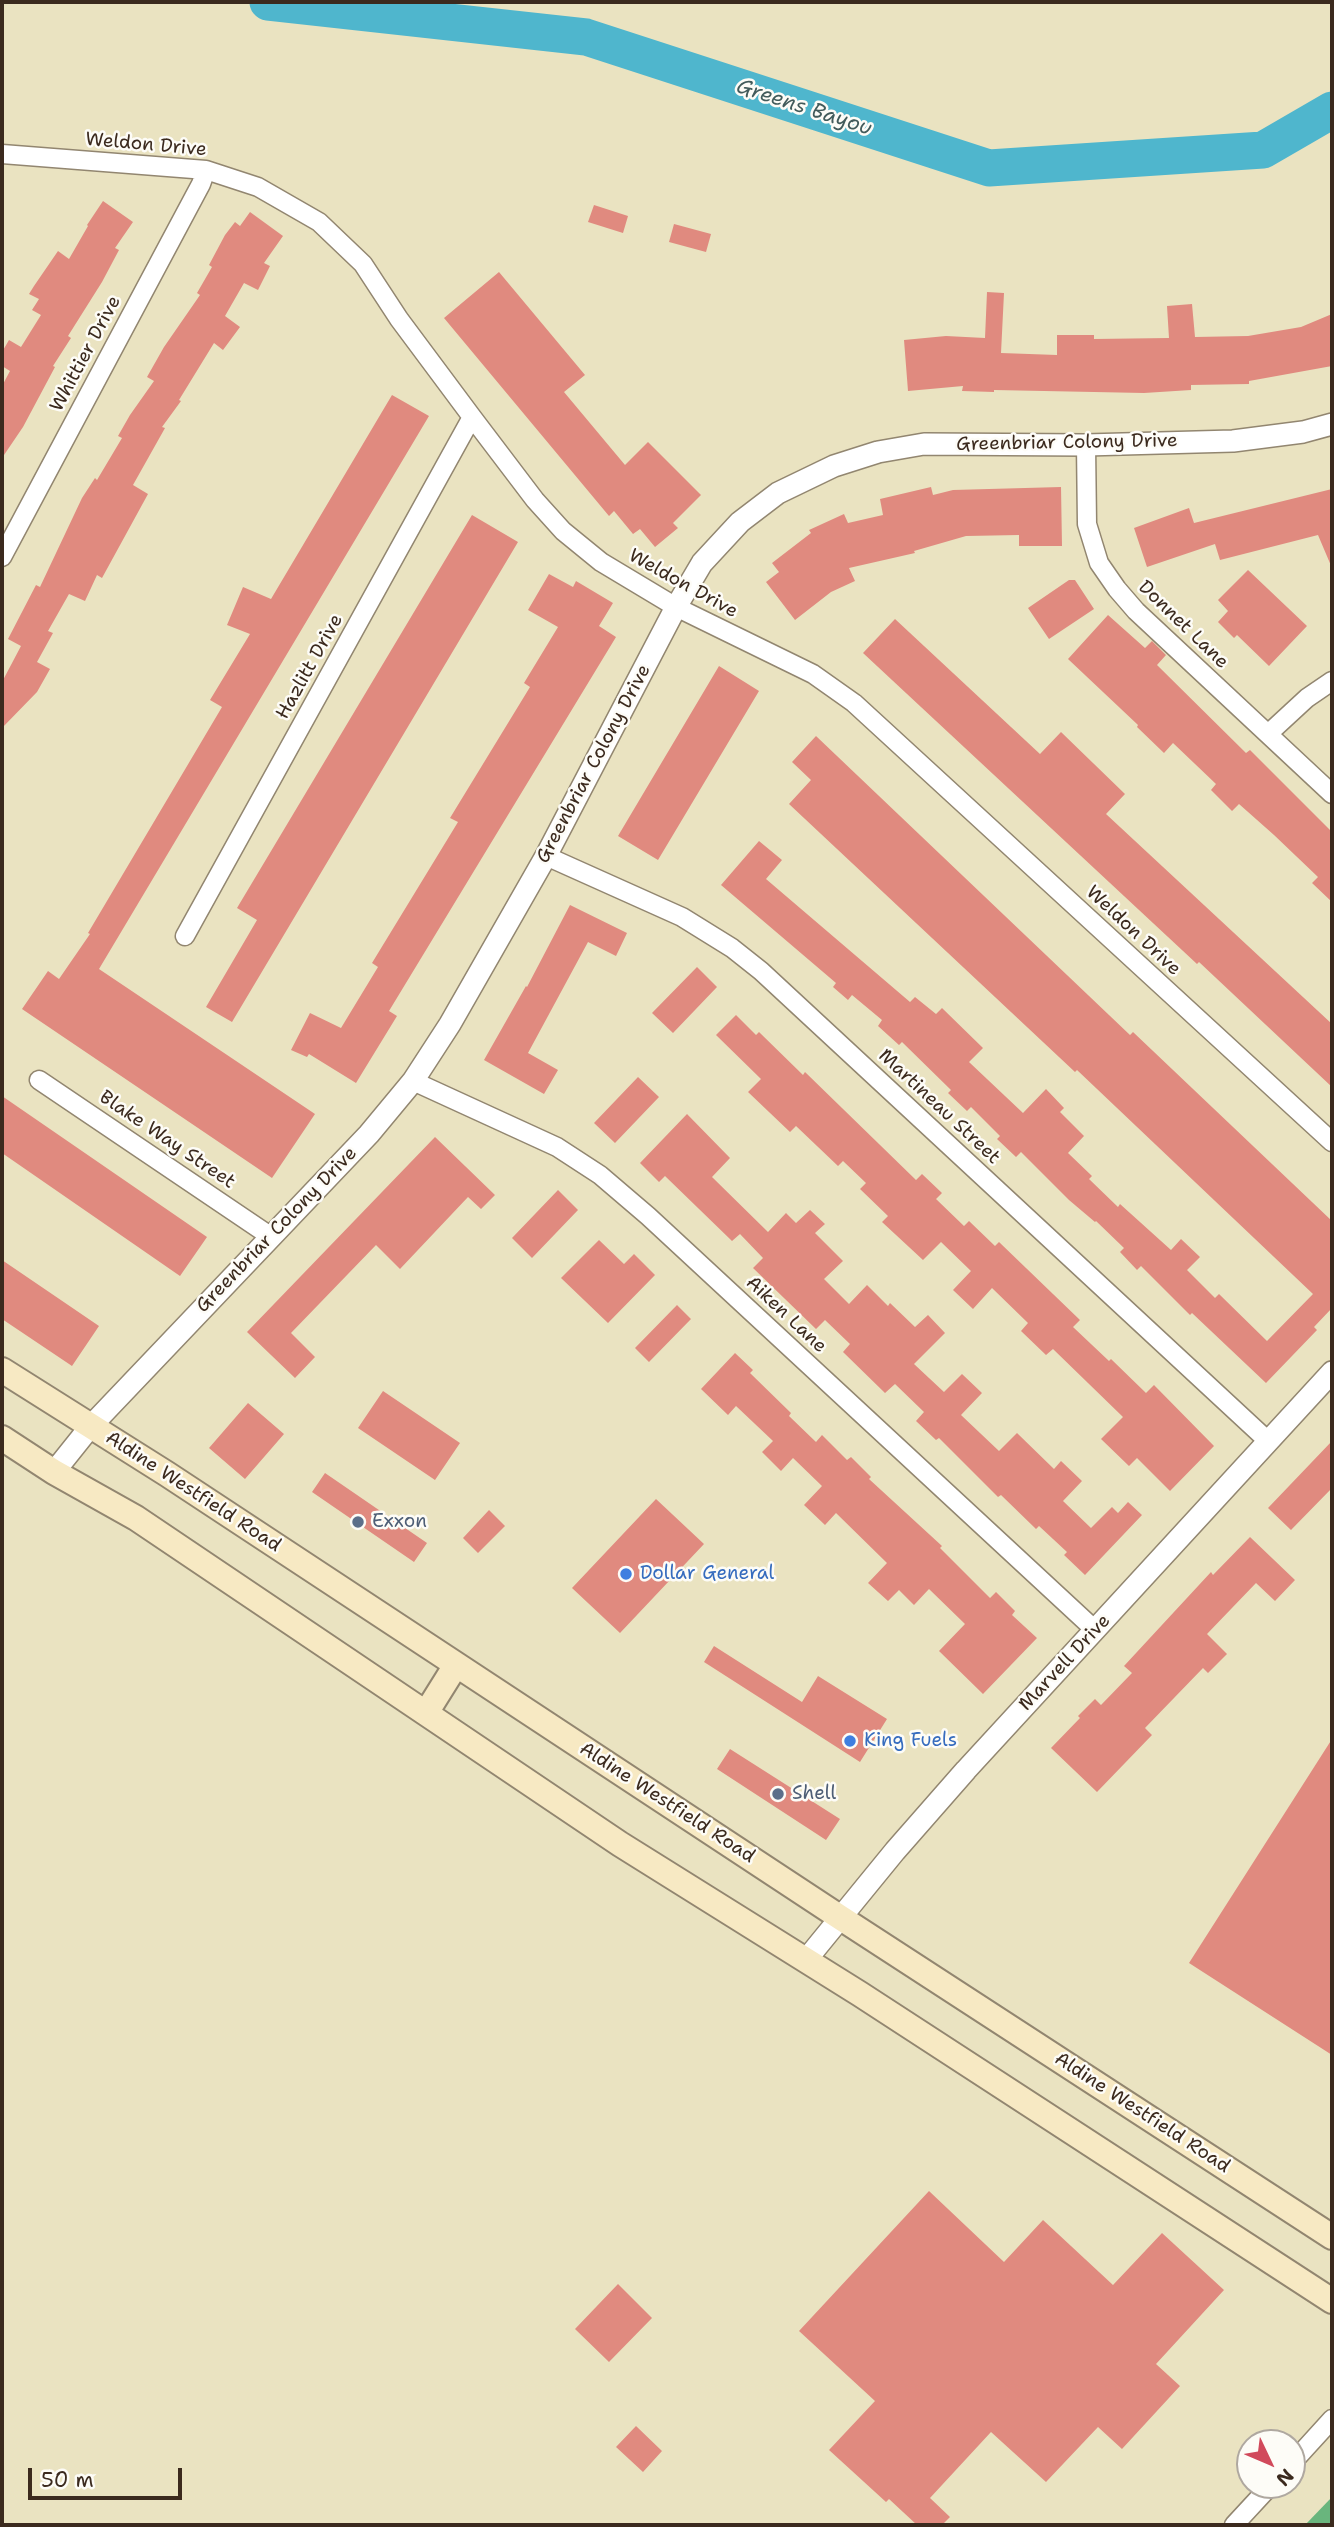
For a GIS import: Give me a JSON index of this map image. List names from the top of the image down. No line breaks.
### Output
{"streets":{"main road":["Aldine Westfield Road"],"street":["Weldon Drive","Whittier Drive","Greenbriar Colony Drive","Donnet Lane","Hazlitt Drive","Martineau Street","Blake Way Street","Aiken Lane","Marvell Drive"]},"crossings":[["Weldon Drive","Whittier Drive"],["Weldon Drive","Greenbriar Colony Drive"],["Weldon Drive","Hazlitt Drive"],["Greenbriar Colony Drive","Donnet Lane"],["Greenbriar Colony Drive","Martineau Street"],["Greenbriar Colony Drive","Blake Way Street"],["Greenbriar Colony Drive","Aiken Lane"],["Greenbriar Colony Drive","Aldine Westfield Road"],["Martineau Street","Marvell Drive"],["Aiken Lane","Marvell Drive"],["Aldine Westfield Road","Marvell Drive"]],"water":["Greens Bayou"],"places":["Exxon","Dollar General","King Fuels","Shell"],"scale_bar":"50 m","north":"bottom right"}
